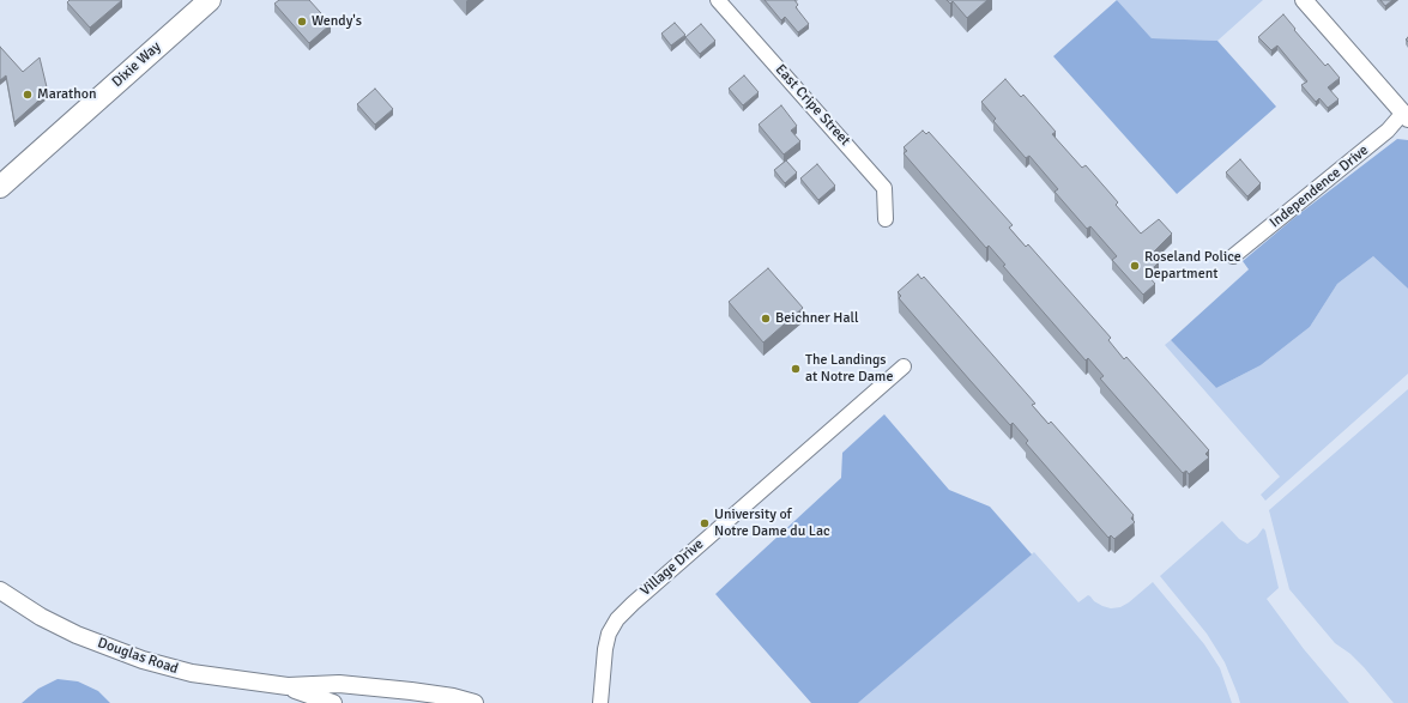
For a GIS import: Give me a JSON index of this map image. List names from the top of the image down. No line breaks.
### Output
{"streets":{"main road":["Dixie Way"],"street":["East Cripe Street","Independence Drive","Village Drive","Douglas Road"]},"places":["Wendy's","Marathon","Roseland Police Department","Beichner Hall","The Landings at Notre Dame","University of Notre Dame du Lac"]}
